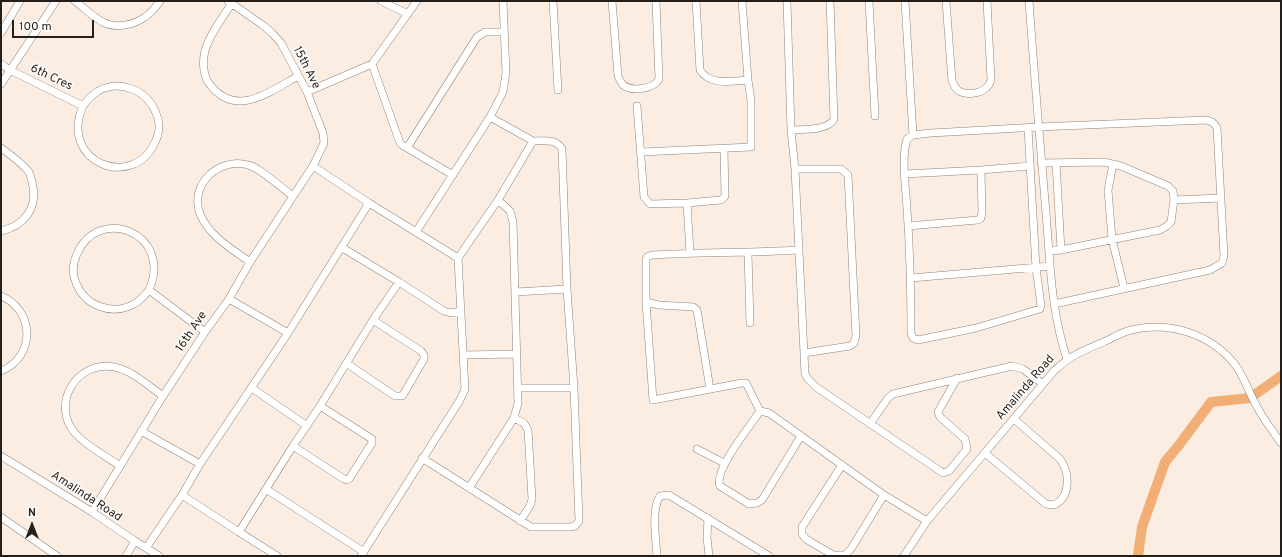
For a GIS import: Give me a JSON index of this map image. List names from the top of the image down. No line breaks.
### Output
{"streets":{"street":["15th Ave","6th Cres","16th Ave","Amalinda Road"]},"crossings":[["15th Ave","16th Ave"],["16th Ave","Amalinda Road"]],"scale_bar":"100 m","north":"top"}
